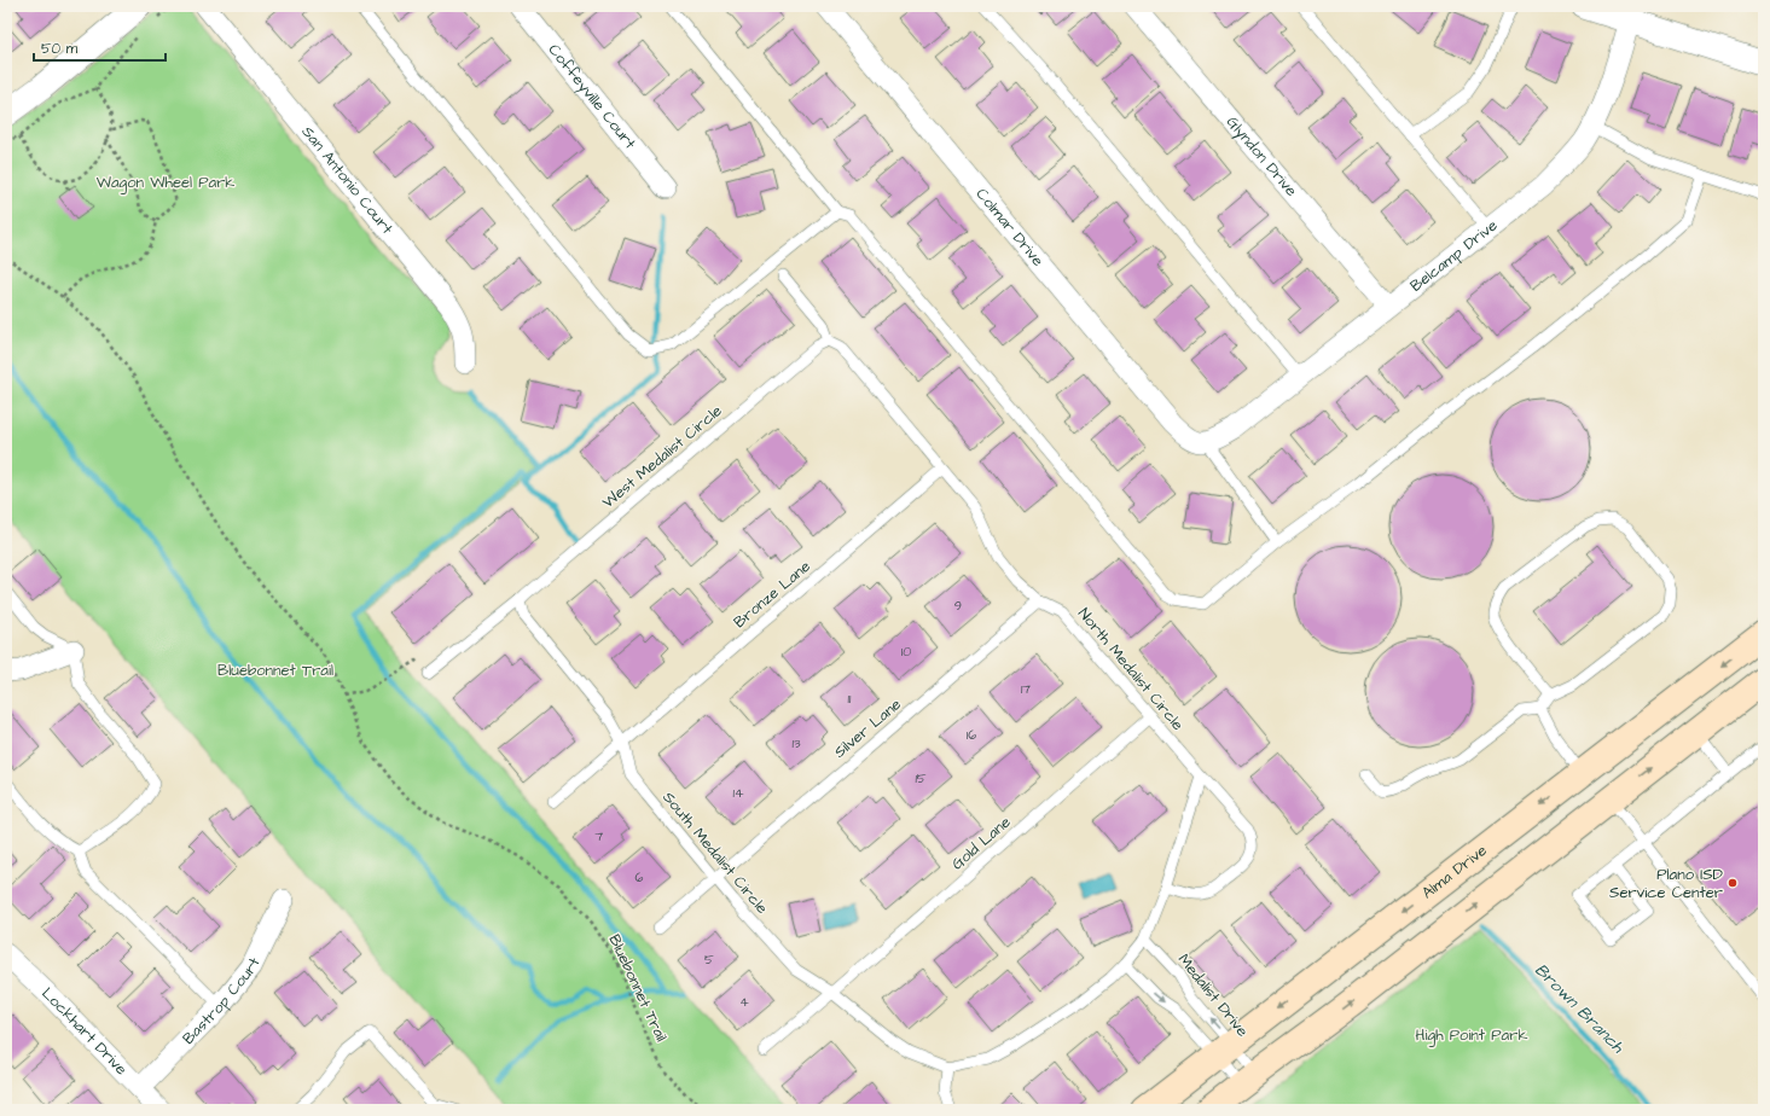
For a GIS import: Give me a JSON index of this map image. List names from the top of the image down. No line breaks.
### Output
{"streets":{"main road":["Alma Drive"],"street":["Coffeyville Court","Glyndon Drive","San Antonio Court","Colmar Drive","Belcamp Drive","Bastrop Court","Lockhart Drive"],"lane":["West Medalist Circle","Bronze Lane","North Medalist Circle","Silver Lane","Gold Lane","South Medalist Circle","Medalist Drive"],"path":["Bluebonnet Trail"]},"crossings":[["Glyndon Drive","Belcamp Drive"],["Colmar Drive","Belcamp Drive"],["West Medalist Circle","North Medalist Circle"],["West Medalist Circle","South Medalist Circle"],["Bronze Lane","North Medalist Circle"],["Bronze Lane","South Medalist Circle"],["North Medalist Circle","Silver Lane"],["North Medalist Circle","Gold Lane"],["Silver Lane","South Medalist Circle"],["Gold Lane","South Medalist Circle"],["Alma Drive","Medalist Drive"],["Bastrop Court","Lockhart Drive"]],"water":["Brown Branch"],"parks":["Wagon Wheel Park","Bluebonnet Trail","High Point Park"],"places":["Plano ISD Service Center"],"house_numbers":["9","10","17","11","16","13","15","14","7","6","5","4"],"scale_bar":"50 m"}
